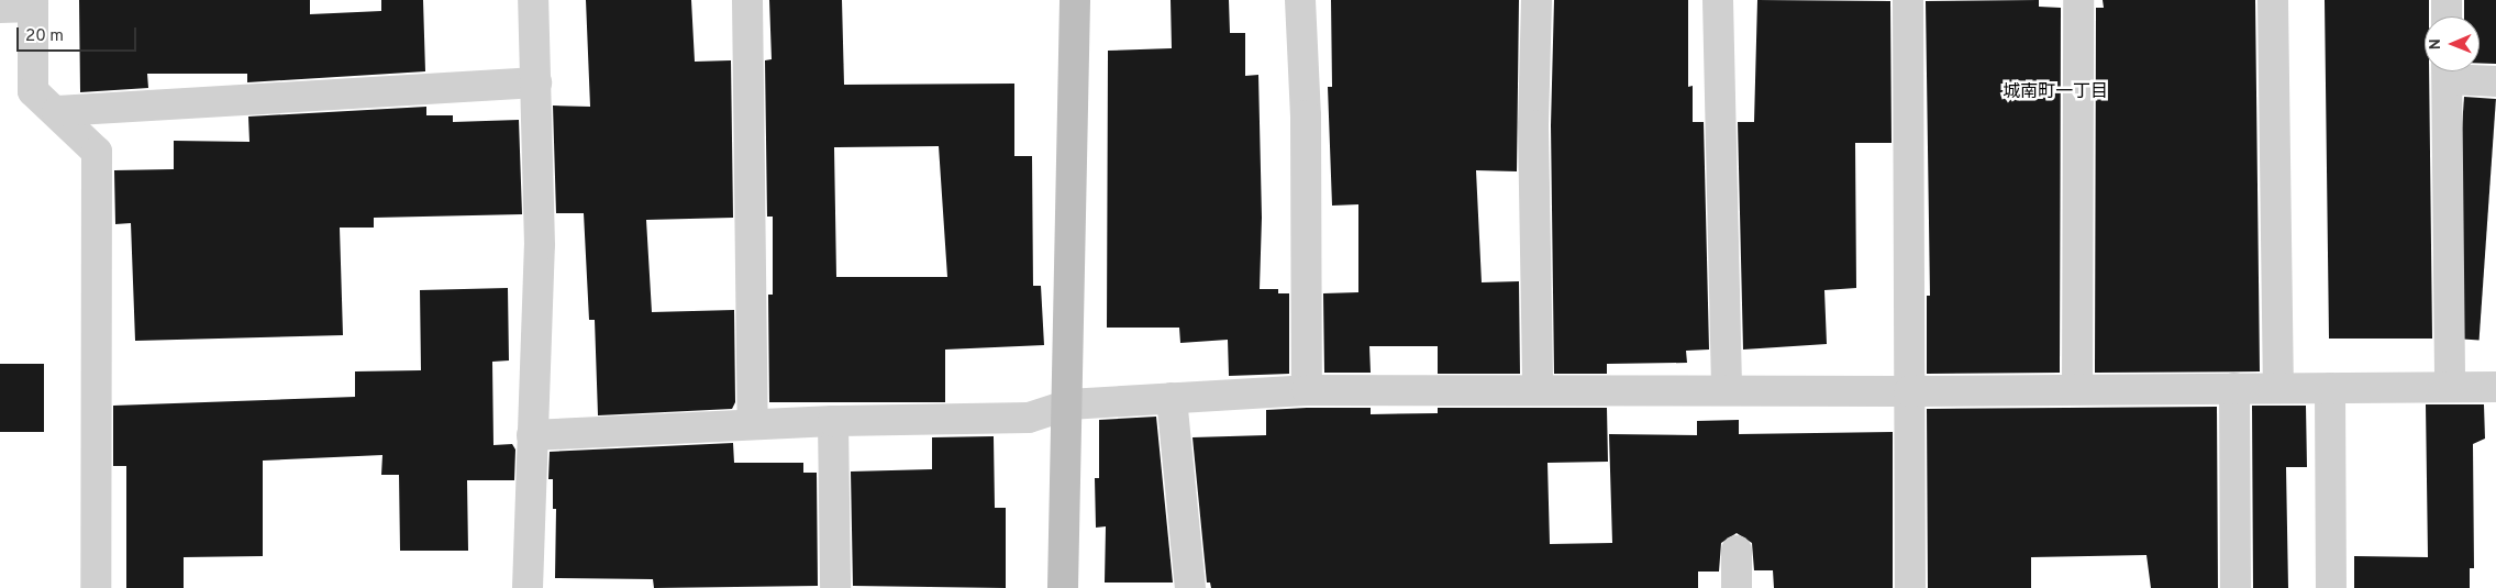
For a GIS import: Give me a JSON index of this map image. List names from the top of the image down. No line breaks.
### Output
{"districts":["城南町一丁目"],"scale_bar":"20 m","north":"left"}
